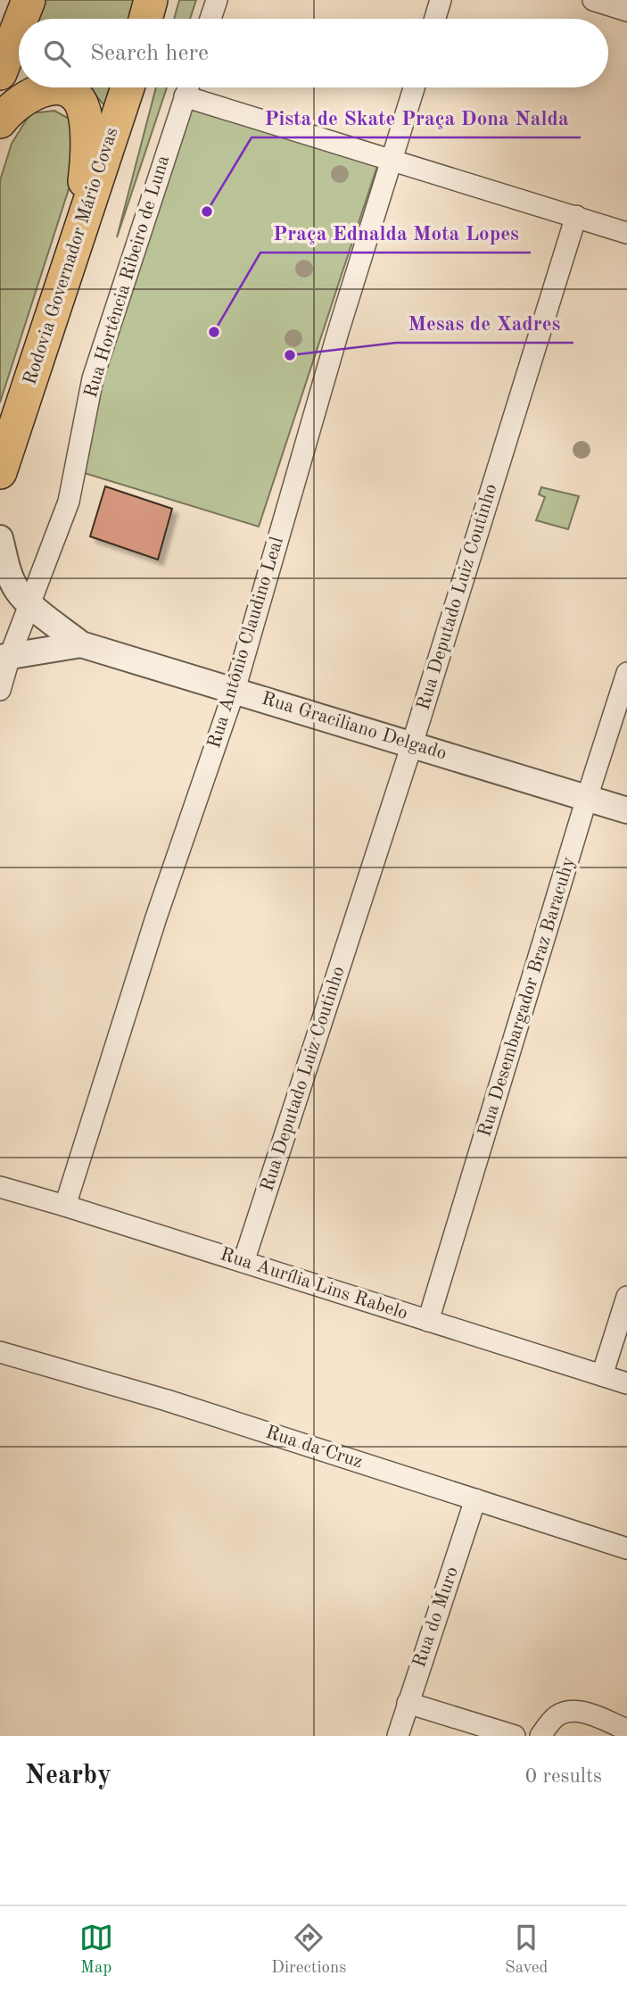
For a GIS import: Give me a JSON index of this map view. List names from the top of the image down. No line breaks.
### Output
{"streets":{"highway":["Rodovia Governador Mário Covas"],"street":["Rua Hortência Ribeiro de Luna","Rua Deputado Luiz Coutinho","Rua Antônio Claudino Leal","Rua Graciliano Delgado","Rua Desembargador Braz Baracuhy","Rua Aurília Lins Rabelo","Rua da Cruz","Rua do Muro"]},"crossings":[["Rua Hortência Ribeiro de Luna","Rua Graciliano Delgado"],["Rua Deputado Luiz Coutinho","Rua Graciliano Delgado"],["Rua Deputado Luiz Coutinho","Rua Aurília Lins Rabelo"],["Rua Antônio Claudino Leal","Rua Graciliano Delgado"],["Rua Antônio Claudino Leal","Rua Aurília Lins Rabelo"],["Rua Graciliano Delgado","Rua Desembargador Braz Baracuhy"],["Rua Desembargador Braz Baracuhy","Rua Aurília Lins Rabelo"],["Rua da Cruz","Rua do Muro"]],"places":["Pista de Skate Praça Dona Nalda","Praça Ednalda Mota Lopes","Mesas de Xadres"],"page":{"search":"Search here","heading":["Nearby","0 results"],"nav":["Map","Directions","Saved"]}}
